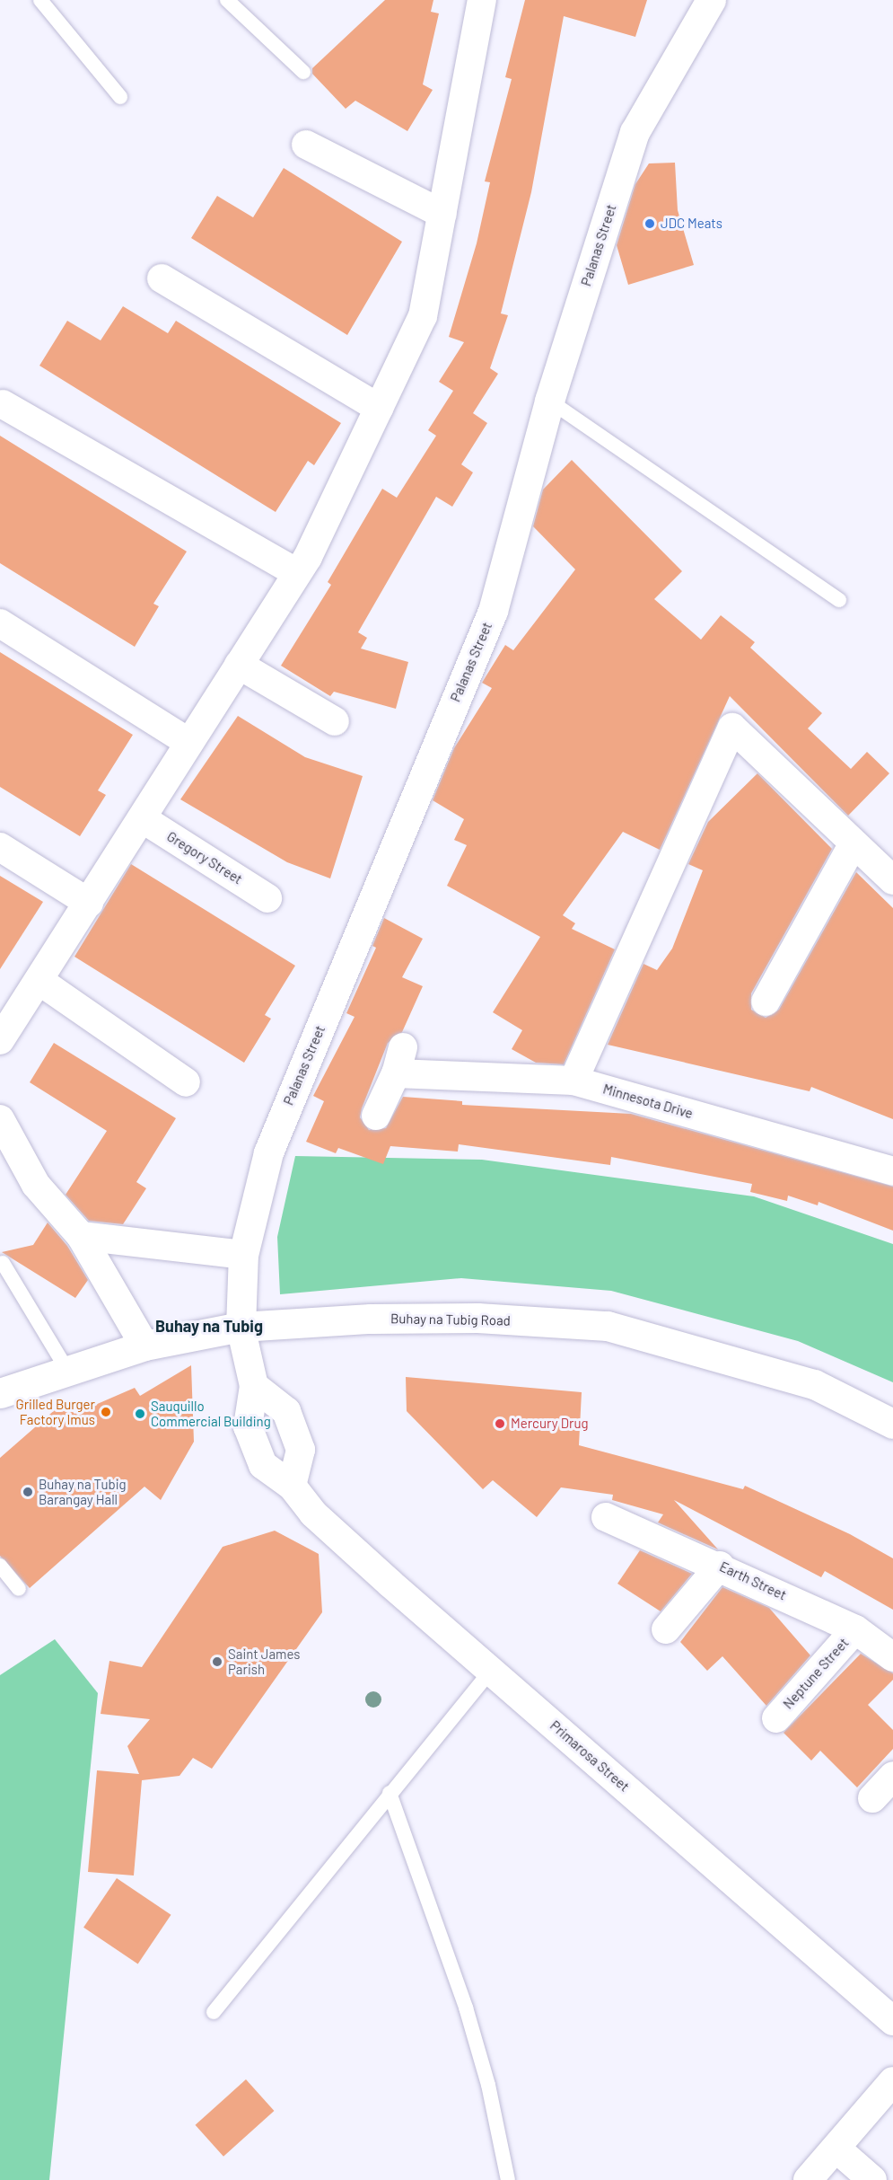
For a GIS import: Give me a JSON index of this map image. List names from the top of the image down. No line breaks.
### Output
{"streets":{"main road":["Palanas Street","Buhay na Tubig Road"],"street":["Gregory Street","Minnesota Drive","Earth Street","Neptune Street","Primarosa Street"]},"crossings":[["Palanas Street","Buhay na Tubig Road"],["Palanas Street","Primarosa Street"],["Buhay na Tubig Road","Primarosa Street"],["Earth Street","Neptune Street"]],"districts":["Buhay na Tubig"],"places":["JDC Meats","Grilled Burger Factory Imus","Sauquillo Commercial Building","Mercury Drug","Buhay na Tubig Barangay Hall","Saint James Parish"]}
